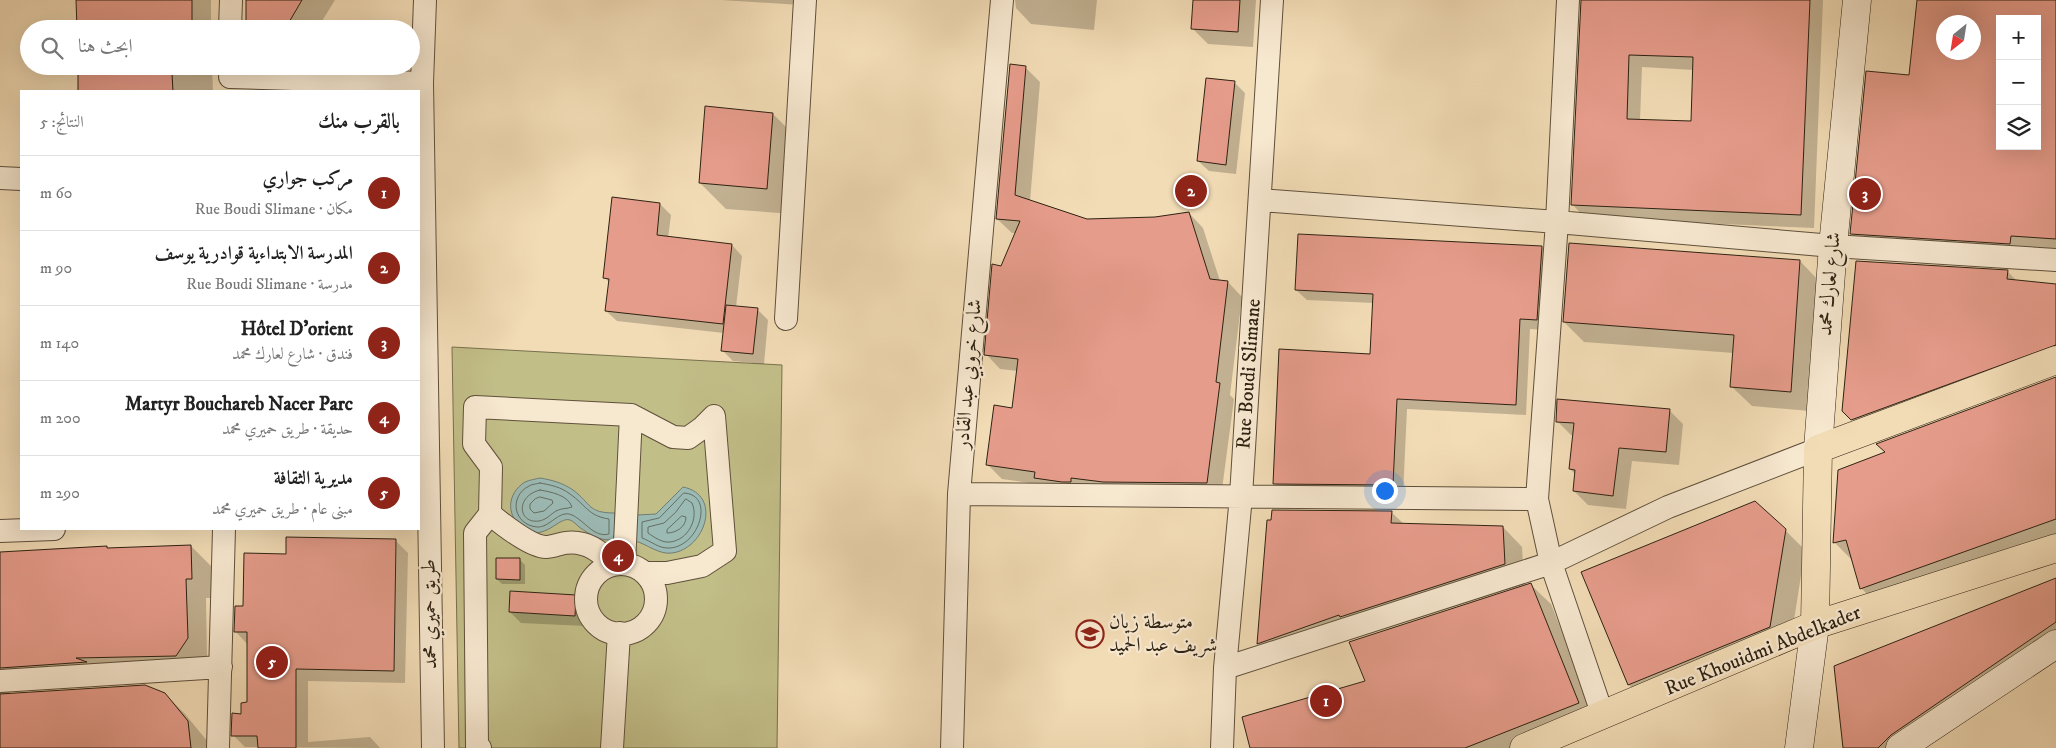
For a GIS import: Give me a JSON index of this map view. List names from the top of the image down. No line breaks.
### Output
{"streets":{"main road":["Rue Khouidmi Abdelkader"],"street":["شارع لعارك محمد","شارع خروبي عبد القادر","Rue Boudi Slimane","طريق حميري محمد"]},"places":{"school or university":["متوسطة زيان شريف عبد الحميد"]},"north":"bottom left","page":{"map_buttons":["+","−"],"search":"ابحث هنا","heading":["بالقرب منك","النتائج: 5"],"list":[{"mark":"1","name":"مركب جواري","note":"مكان · Rue Boudi Slimane","value":"60 m"},{"mark":"2","name":"المدرسة الابتداءية قوادرية يوسف","note":"مدرسة · Rue Boudi Slimane","value":"90 m"},{"mark":"3","name":"Hôtel D'orient","note":"فندق · شارع لعارك محمد","value":"140 m"},{"mark":"4","name":"Martyr Bouchareb Nacer Parc","note":"حديقة · طريق حميري محمد","value":"200 m"},{"mark":"5","name":"مديرية الثقافة","note":"مبنى عام · طريق حميري محمد","value":"290 m"}],"pins":["2","3","4","5","1"]}}
